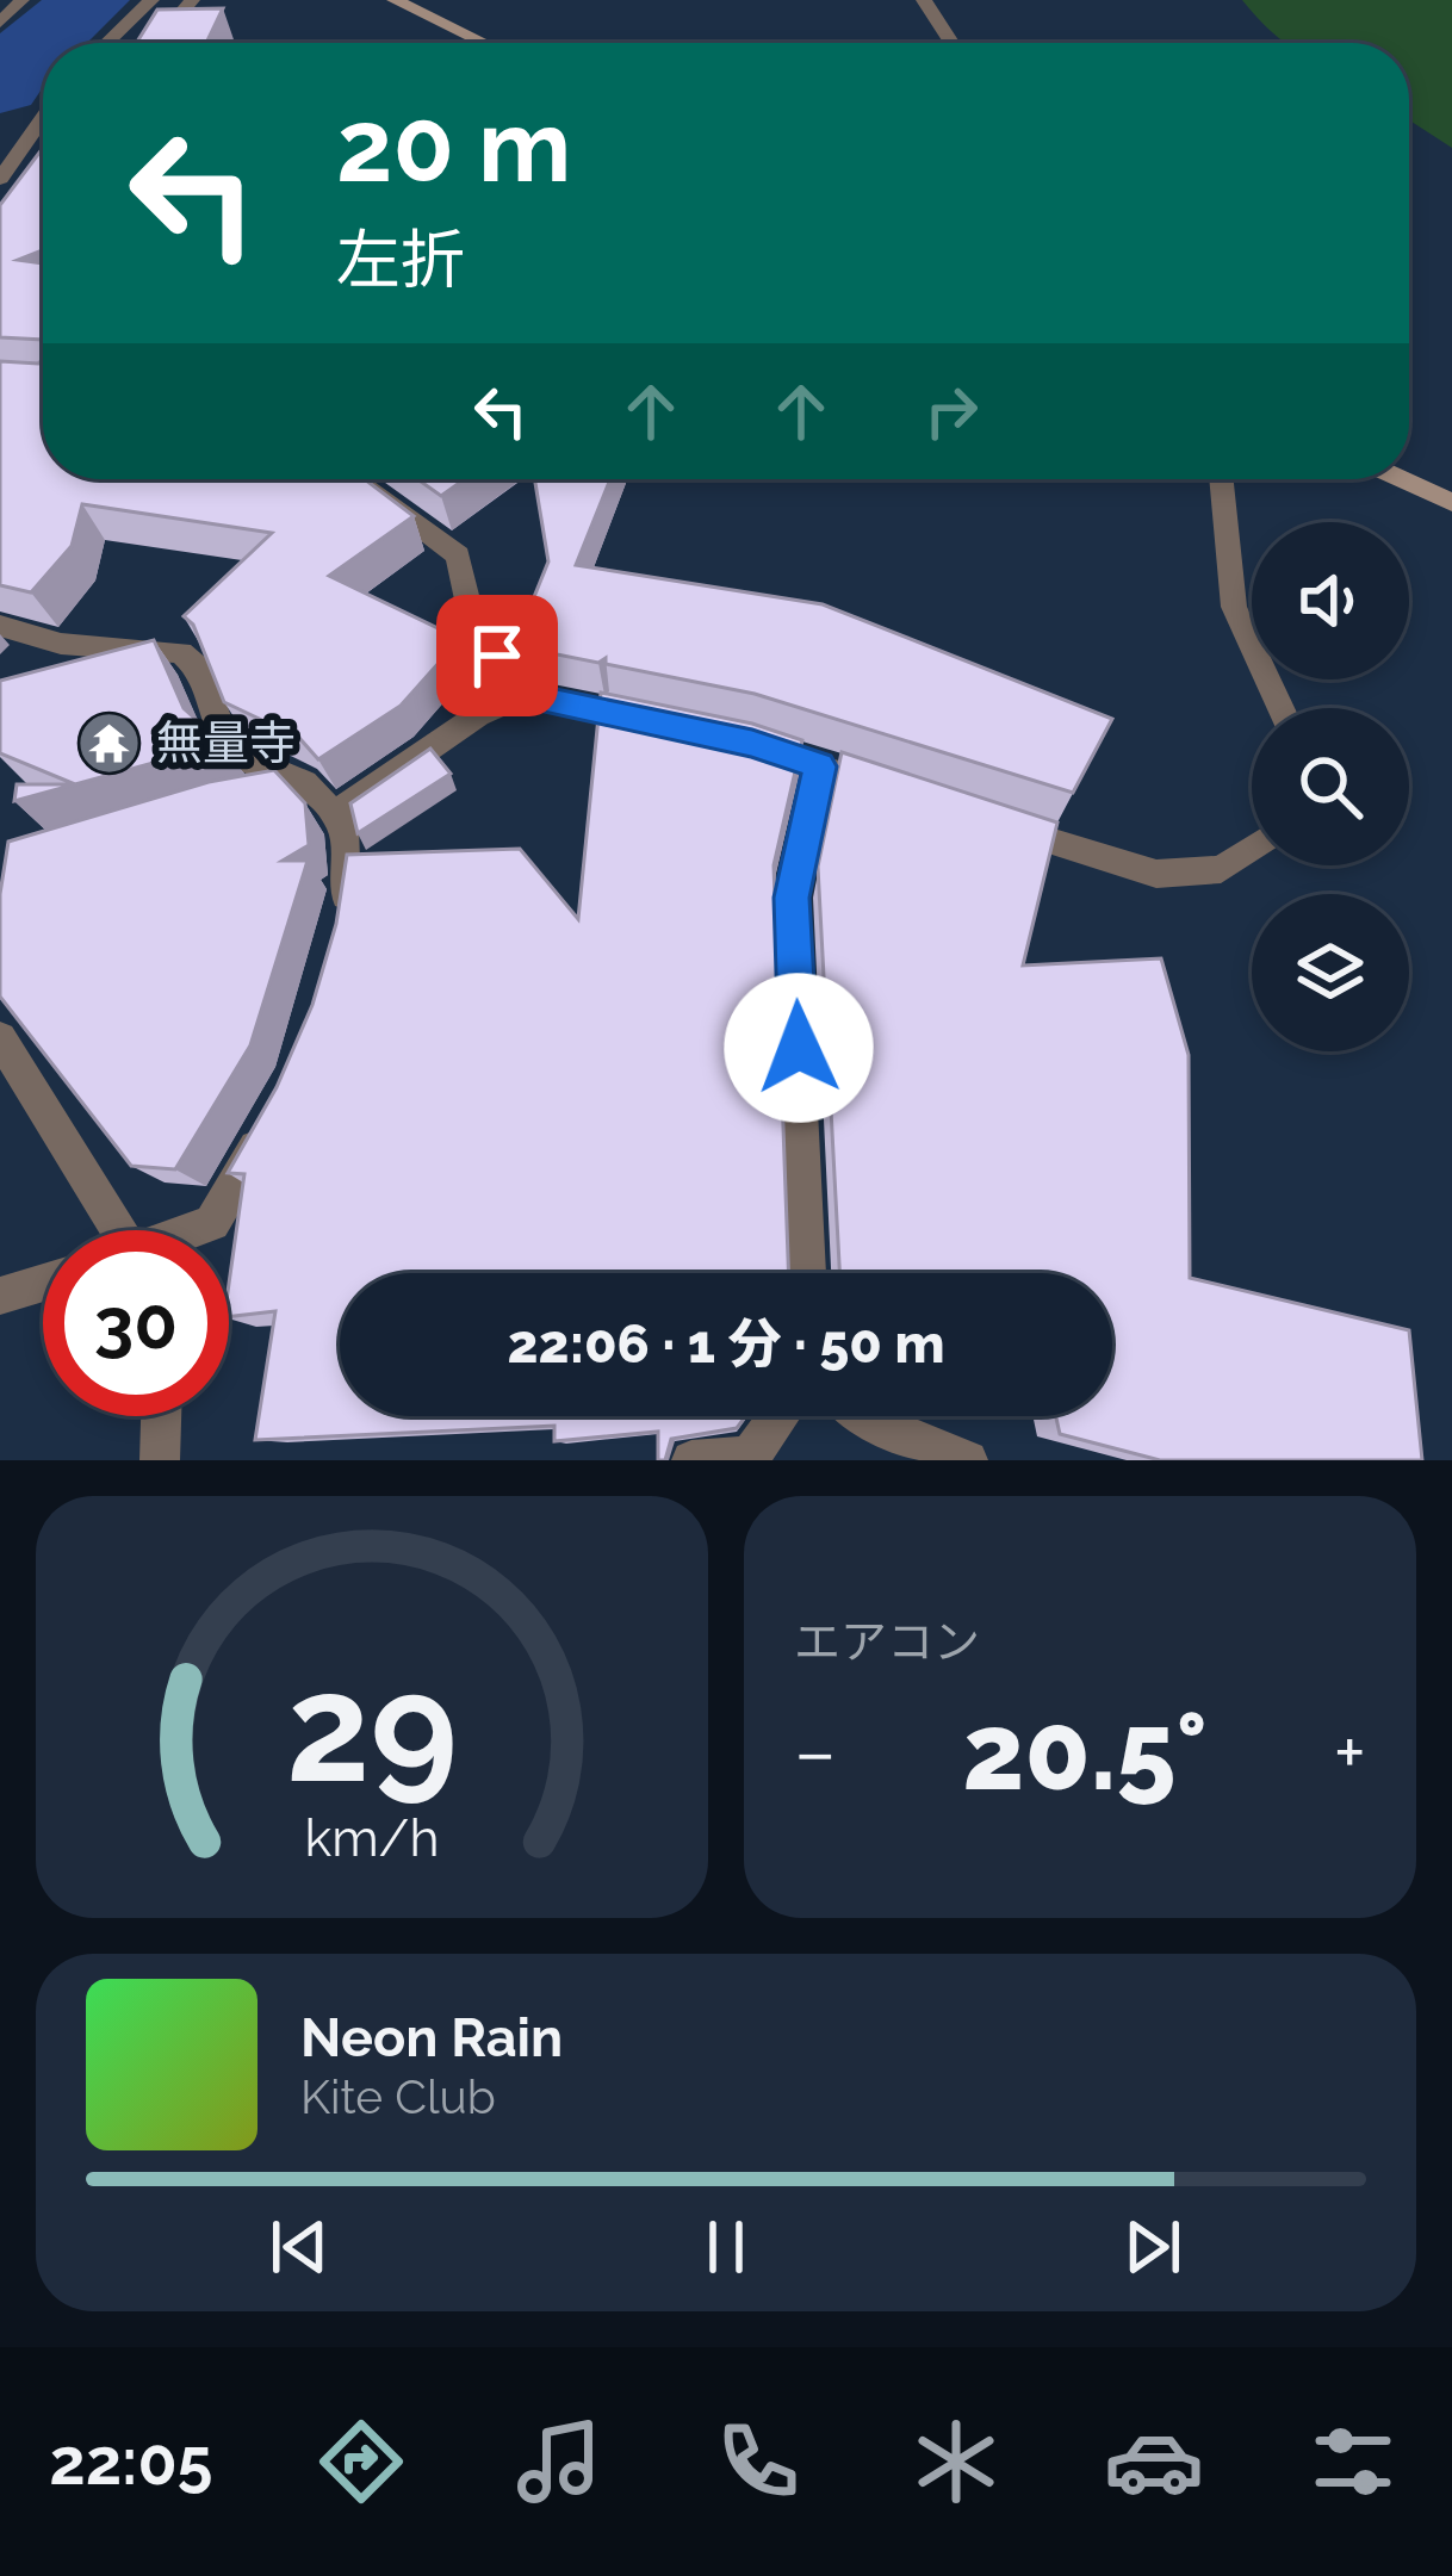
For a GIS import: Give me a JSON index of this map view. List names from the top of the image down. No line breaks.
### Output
{"places":{"temple":["無量寺"]},"page":{"turn":["20 m","左折"],"limit":"30","trip":"22:06 · 1 分 · 50 m","tile":"エアコン","heat":["−","20.5°","+"],"song":["Neon Rain","Kite Club"],"tabs":"22:05","gauge":["29","km/h"]}}
